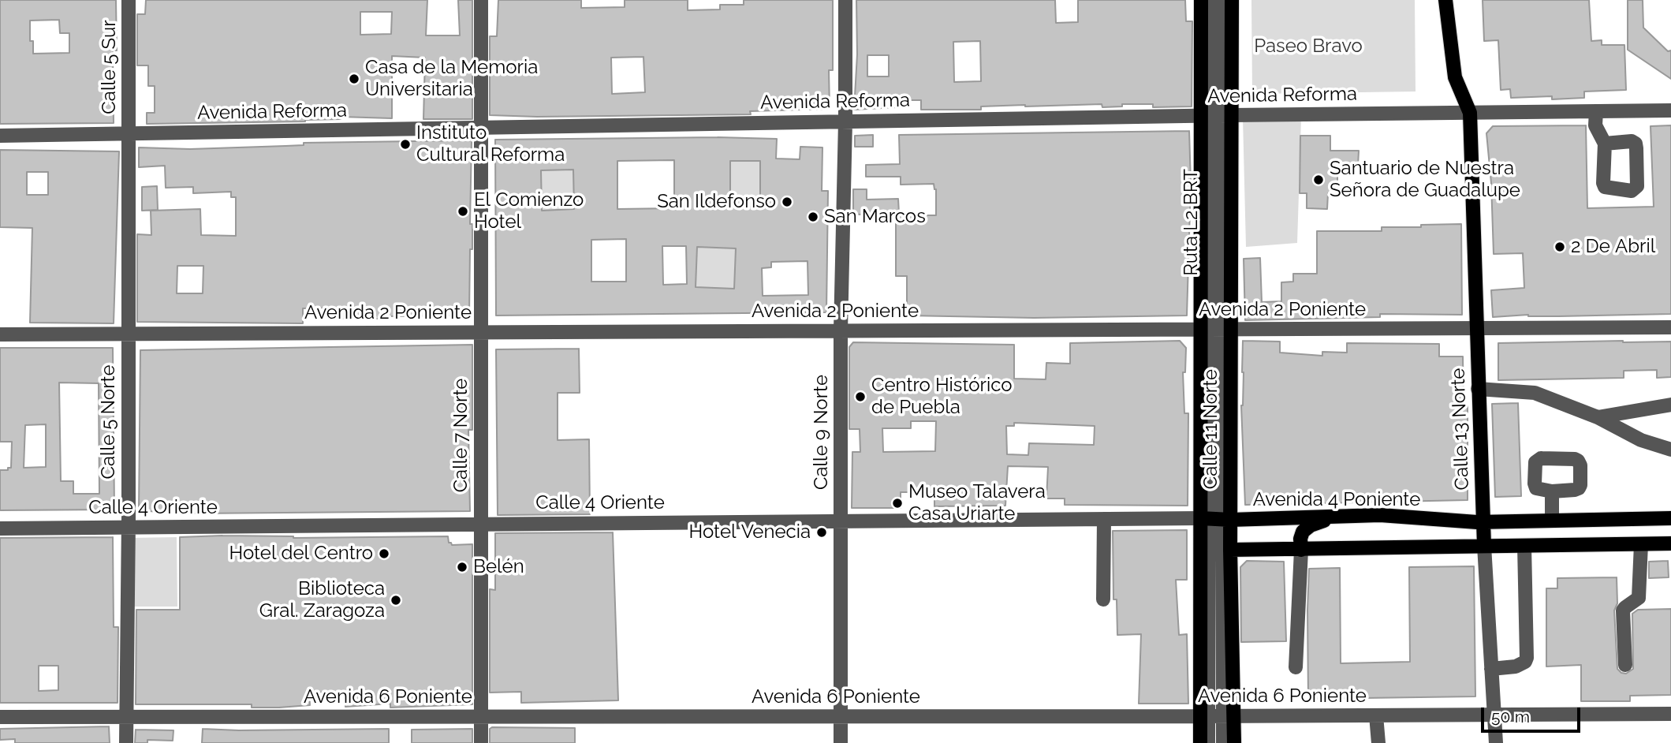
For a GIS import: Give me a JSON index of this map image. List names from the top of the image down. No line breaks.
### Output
{"streets":{"main road":["Calle 11 Norte","Calle 13 Norte","Avenida 4 Poniente"],"street":["Calle 5 Sur","Avenida Reforma","Avenida 2 Poniente","Calle 5 Norte","Calle 9 Norte","Calle 7 Norte","Calle 4 Oriente","Avenida 6 Poniente"]},"crossings":[["Calle 5 Sur","Avenida Reforma"],["Calle 5 Sur","Calle 5 Norte"],["Avenida Reforma","Calle 5 Norte"],["Avenida Reforma","Calle 11 Norte"],["Avenida Reforma","Calle 13 Norte"],["Avenida Reforma","Calle 9 Norte"],["Avenida Reforma","Calle 7 Norte"],["Avenida 2 Poniente","Calle 5 Norte"],["Avenida 2 Poniente","Calle 11 Norte"],["Avenida 2 Poniente","Calle 13 Norte"],["Avenida 2 Poniente","Calle 9 Norte"],["Avenida 2 Poniente","Calle 7 Norte"],["Calle 5 Norte","Calle 4 Oriente"],["Calle 5 Norte","Avenida 6 Poniente"],["Calle 11 Norte","Avenida 4 Poniente"],["Calle 11 Norte","Calle 4 Oriente"],["Calle 11 Norte","Avenida 6 Poniente"],["Calle 13 Norte","Avenida 4 Poniente"],["Calle 13 Norte","Avenida 6 Poniente"],["Calle 9 Norte","Calle 4 Oriente"],["Calle 9 Norte","Avenida 6 Poniente"],["Calle 7 Norte","Calle 4 Oriente"],["Calle 7 Norte","Avenida 6 Poniente"],["Avenida 4 Poniente","Calle 4 Oriente"]],"parks":["Paseo Bravo"],"places":["Casa de la Memoria Universitaria","Instituto Cultural Reforma","Santuario de Nuestra Señora de Guadalupe","San Ildefonso","El Comienzo Hotel","San Marcos","2 De Abril","Centro Histórico de Puebla","Museo Talavera Casa Uriarte","Hotel Venecia","Hotel del Centro","Belén","Biblioteca Gral. Zaragoza"],"scale_bar":"50 m"}
